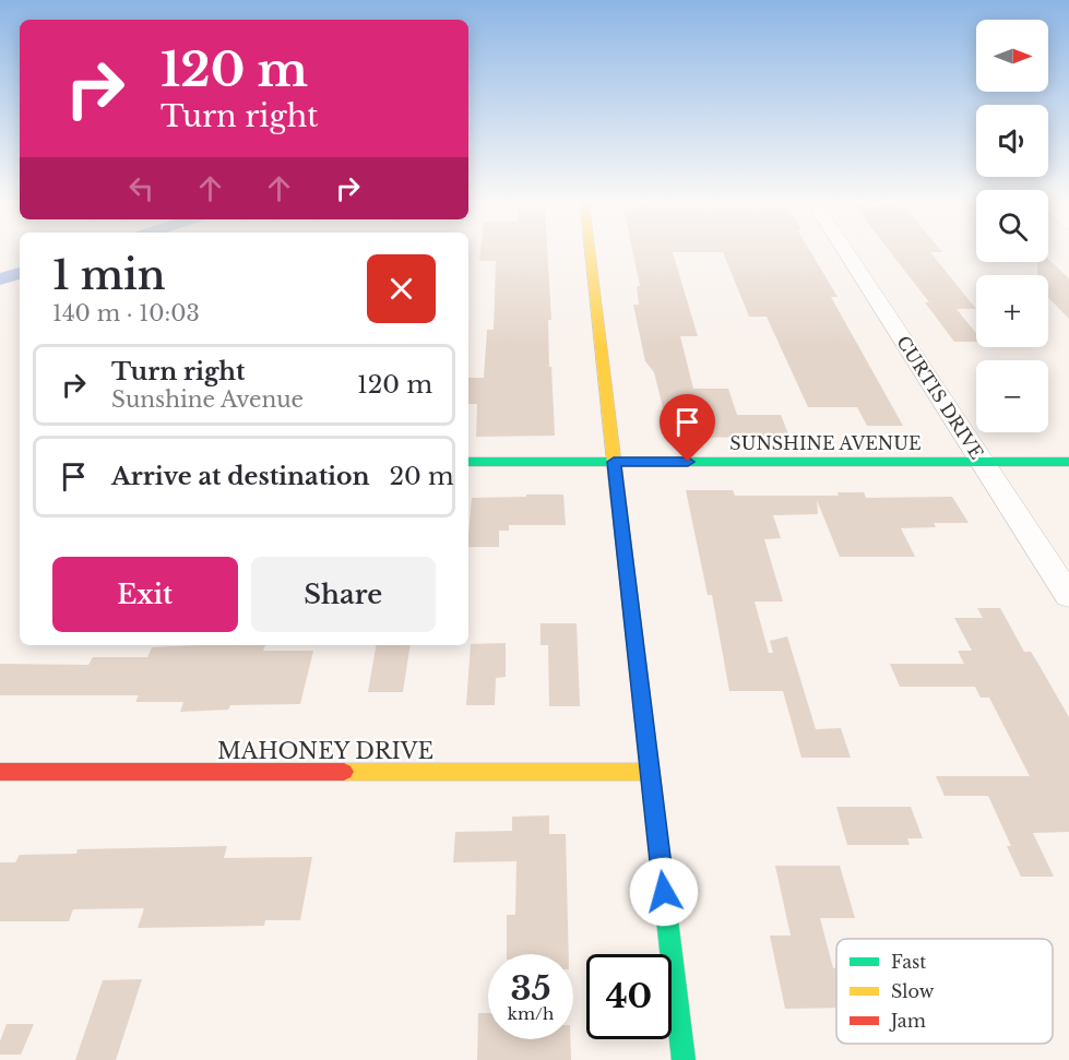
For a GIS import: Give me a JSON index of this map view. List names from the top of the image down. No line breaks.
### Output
{"streets":{"street":["CURTIS DRIVE","SUNSHINE AVENUE","MAHONEY DRIVE"]},"crossings":[["CURTIS DRIVE","SUNSHINE AVENUE"]],"legend":["Fast","Slow","Jam"],"north":"right","page":{"map_buttons":["+","−"],"turn":["120 m","Turn right"],"heading":["1 min","140 m · 10:03"],"list":[{"name":"Turn right","note":"Sunshine Avenue","value":"120 m"},{"name":"Arrive at destination","value":"20 m"}],"buttons":["Exit","Share"],"speed":"35 km/h","limit":"40"}}
